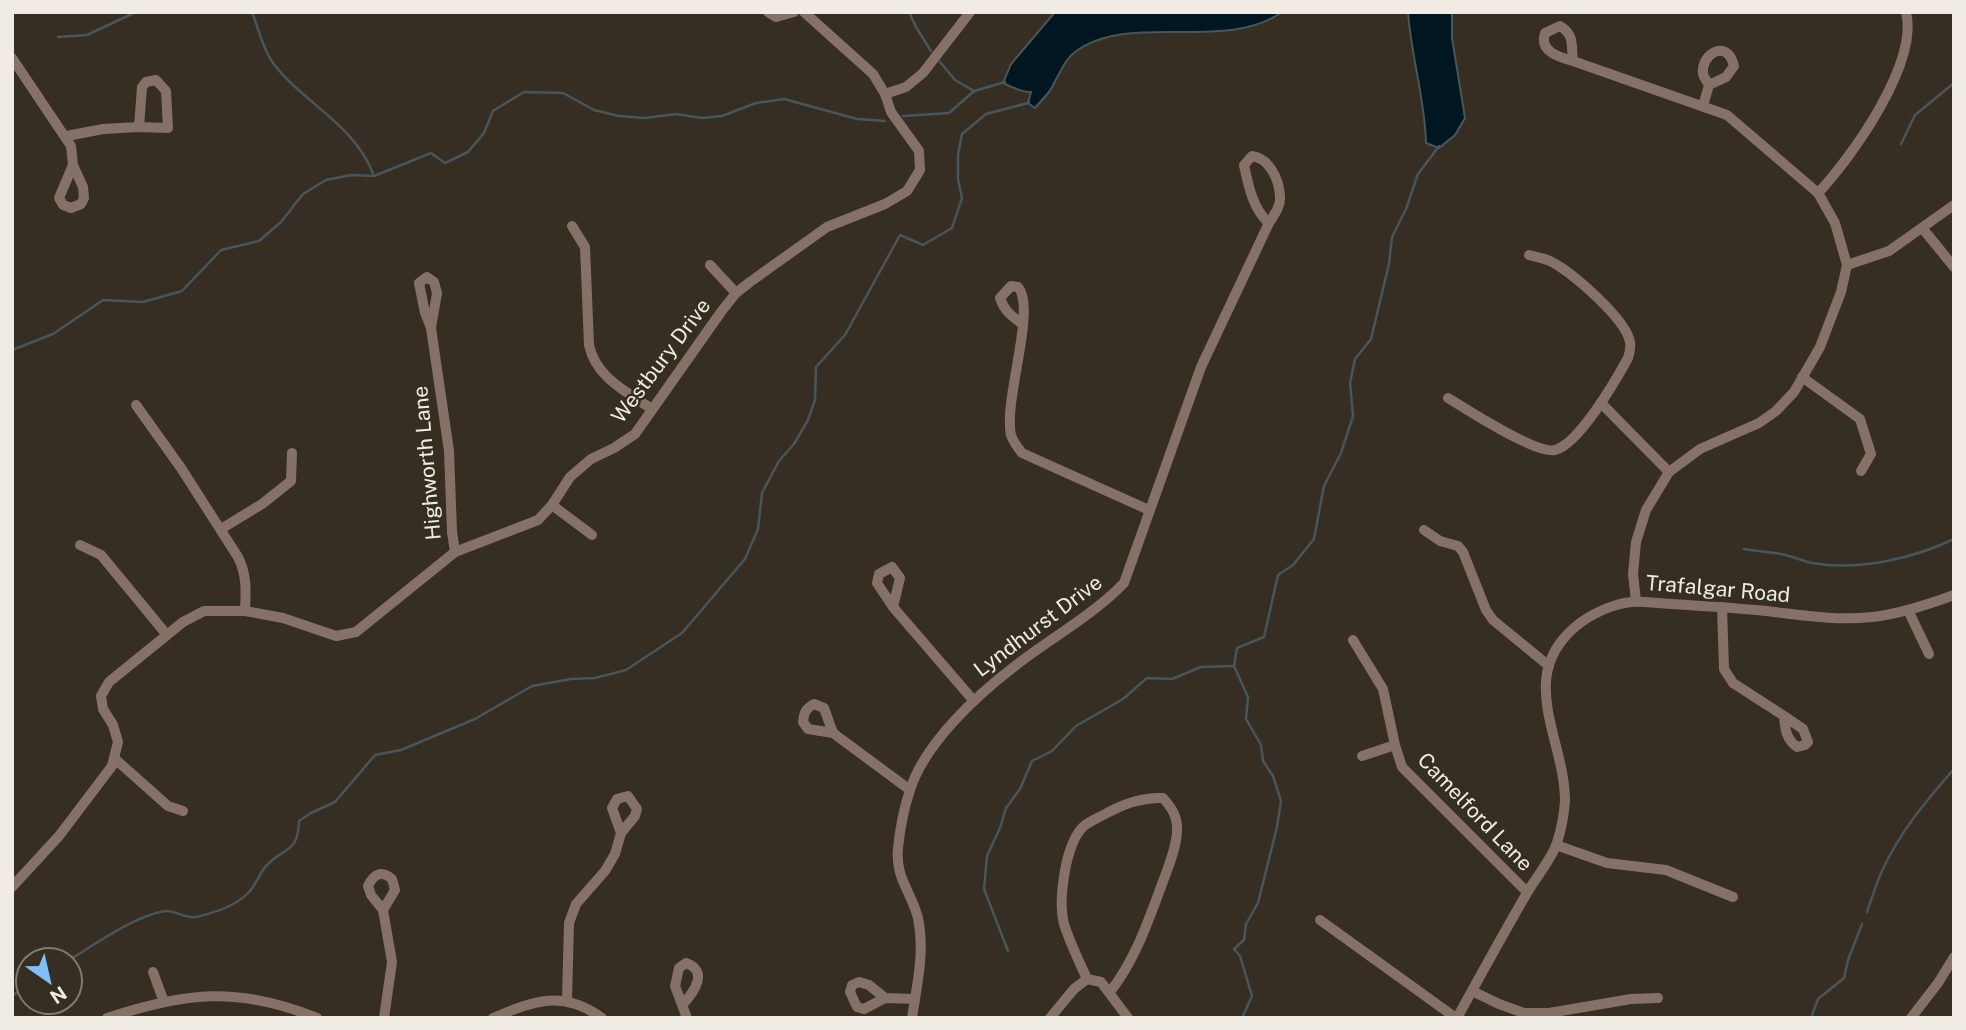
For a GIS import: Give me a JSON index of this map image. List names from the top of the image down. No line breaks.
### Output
{"streets":{"street":["Westbury Drive","Highworth Lane","Trafalgar Road","Lyndhurst Drive","Camelford Lane"]},"crossings":[["Westbury Drive","Highworth Lane"],["Trafalgar Road","Camelford Lane"]],"north":"bottom right"}
